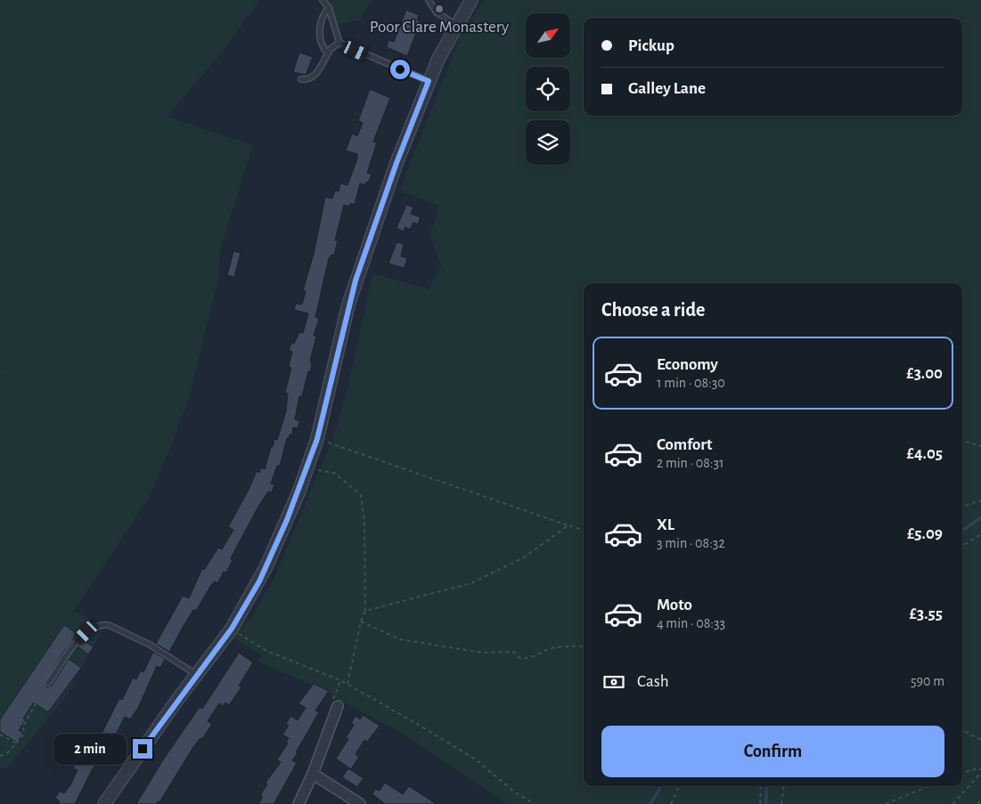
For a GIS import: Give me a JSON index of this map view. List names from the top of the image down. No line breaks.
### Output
{"places":["Poor Clare Monastery"],"north":"top right","page":{"banner":["Pickup","Galley Lane"],"heading":"Choose a ride","list":[{"name":"Economy","note":"1 min · 08:30","value":"£3.00"},{"name":"Comfort","note":"2 min · 08:31","value":"£4.05"},{"name":"XL","note":"3 min · 08:32","value":"£5.09"},{"name":"Moto","note":"4 min · 08:33","value":"£3.55"}],"pay":["Cash","590 m"],"buttons":"Confirm","bubble":"2 min"}}
